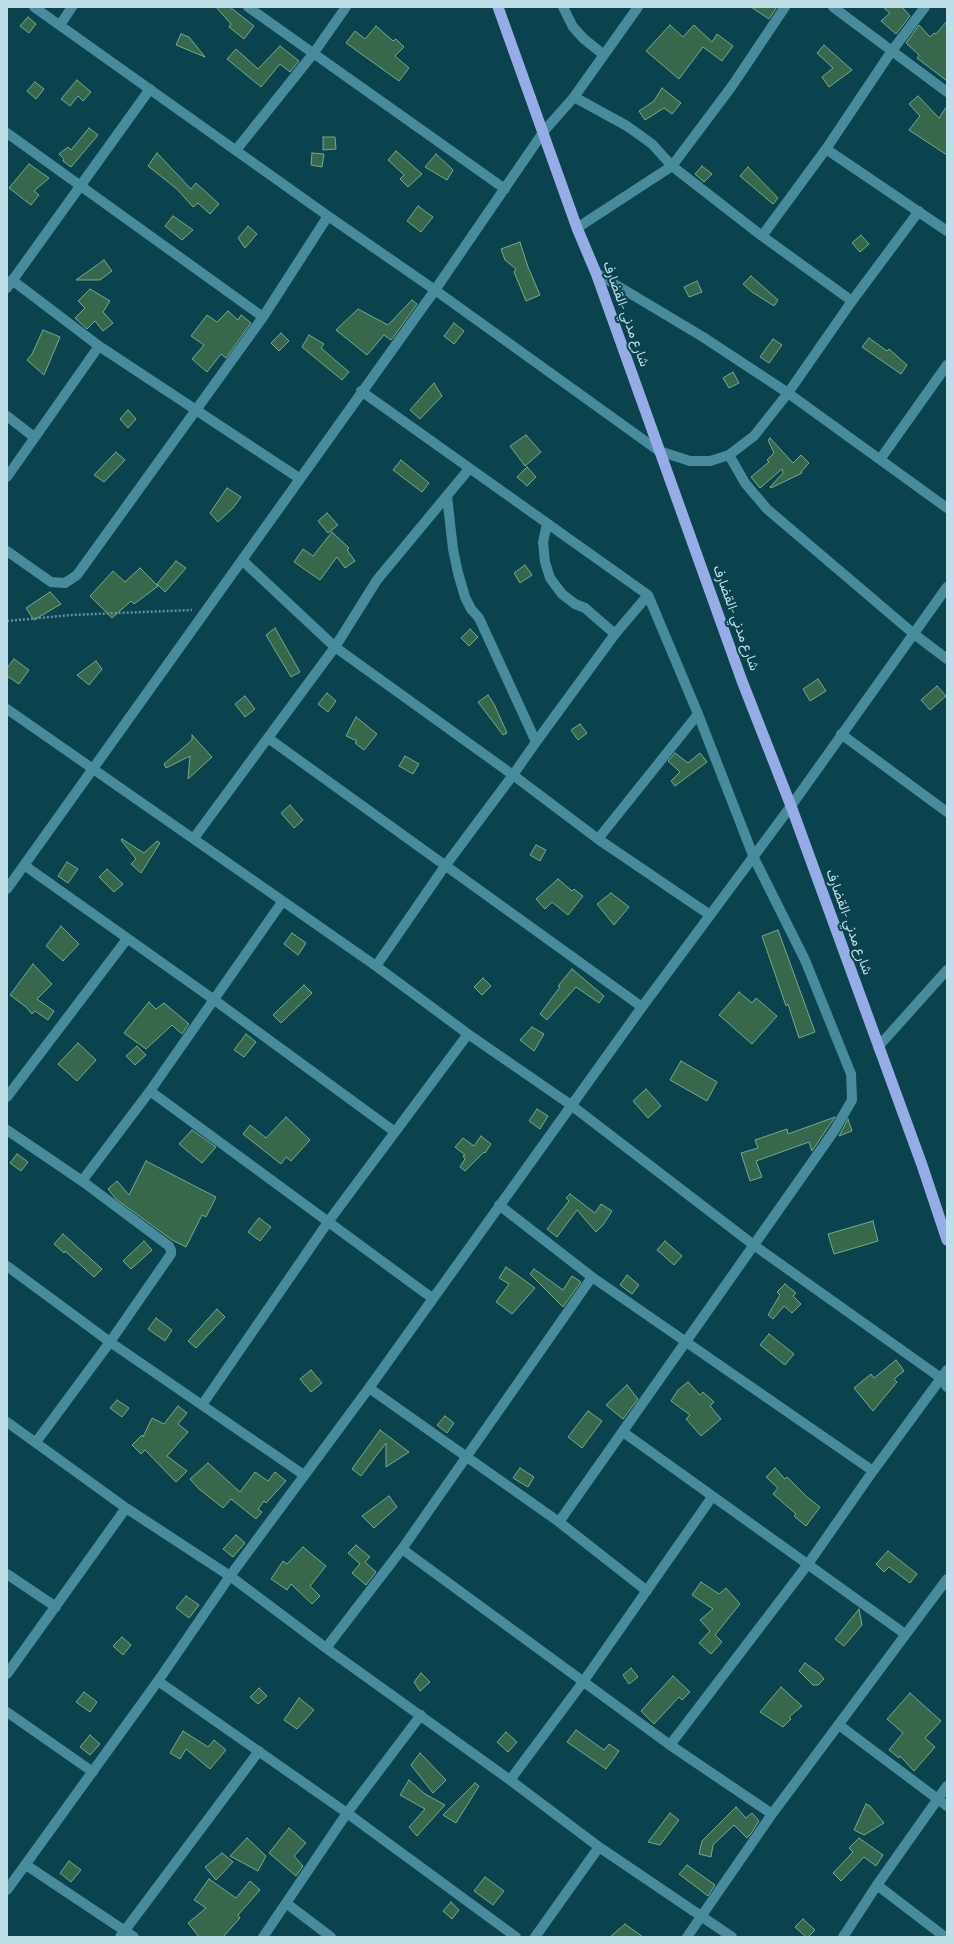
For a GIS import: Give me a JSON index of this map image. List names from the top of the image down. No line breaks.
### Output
{"streets":{"highway":["شارع مدني -القضارف"]}}
